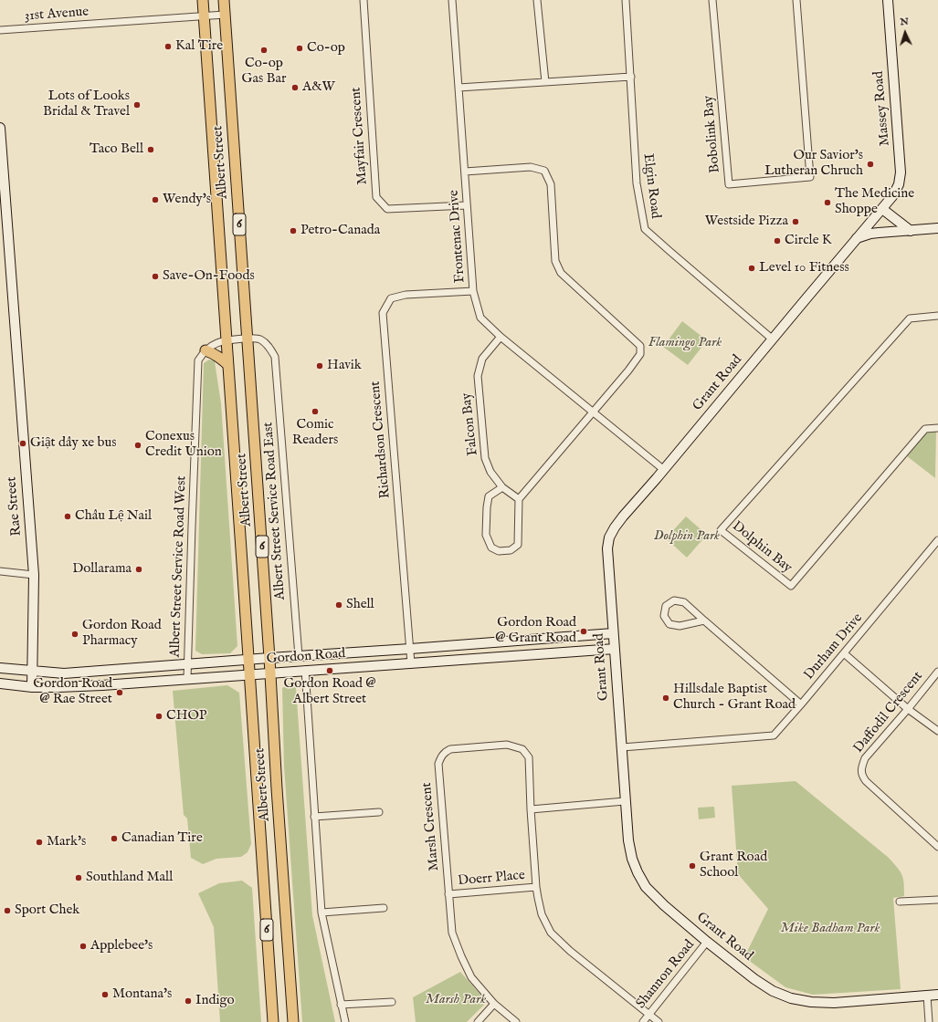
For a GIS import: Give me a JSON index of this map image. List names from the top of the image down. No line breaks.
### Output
{"streets":{"main road":["Albert Street","6"],"street":["31st Avenue","Massey Road","Bobolink Bay","Mayfair Crescent","Elgin Road","Frontenac Drive","Grant Road","Falcon Bay","Richardson Crescent","Rae Street","Albert Street Service Road East","Dolphin Bay","Albert Street Service Road West","Durham Drive","Gordon Road","Daffodil Crescent","Marsh Crescent","Doerr Place","Shannon Road"]},"crossings":[["31st Avenue","Albert Street"],["Massey Road","Grant Road"],["Mayfair Crescent","Frontenac Drive"],["Albert Street","Albert Street Service Road East"],["Albert Street","Gordon Road"],["Elgin Road","Grant Road"],["Frontenac Drive","Grant Road"],["Frontenac Drive","Falcon Bay"],["Frontenac Drive","Richardson Crescent"],["Grant Road","Durham Drive"],["Grant Road","Gordon Road"],["Grant Road","Shannon Road"],["Richardson Crescent","Gordon Road"],["Rae Street","Gordon Road"],["Albert Street Service Road East","Gordon Road"],["Albert Street Service Road West","Gordon Road"],["Marsh Crescent","Doerr Place"],["Marsh Crescent","Shannon Road"]],"parks":["Flamingo Park","Dolphin Park","Mike Badham Park","Marsh Park"],"places":["Kal Tire","Co-op","Co-op Gas Bar","A&W","Lots of Looks Bridal & Travel","Taco Bell","Our Savior's Lutheran Chruch","Wendy's","The Medicine Shoppe","Westside Pizza","Petro-Canada","Circle K","Level 10 Fitness","Save-On-Foods","Havik","Comic Readers","Giật dây xe bus","Conexus Credit Union","Châu Lệ Nail","Dollarama","Shell","Gordon Road @ Grant Road","Gordon Road Pharmacy","Gordon Road @ Albert Street","Gordon Road @ Rae Street","Hillsdale Baptist Church - Grant Road","CHOP","Canadian Tire","Mark's","Grant Road School","Southland Mall","Sport Chek","Applebee's","Montana's","Indigo"],"north":"top"}
